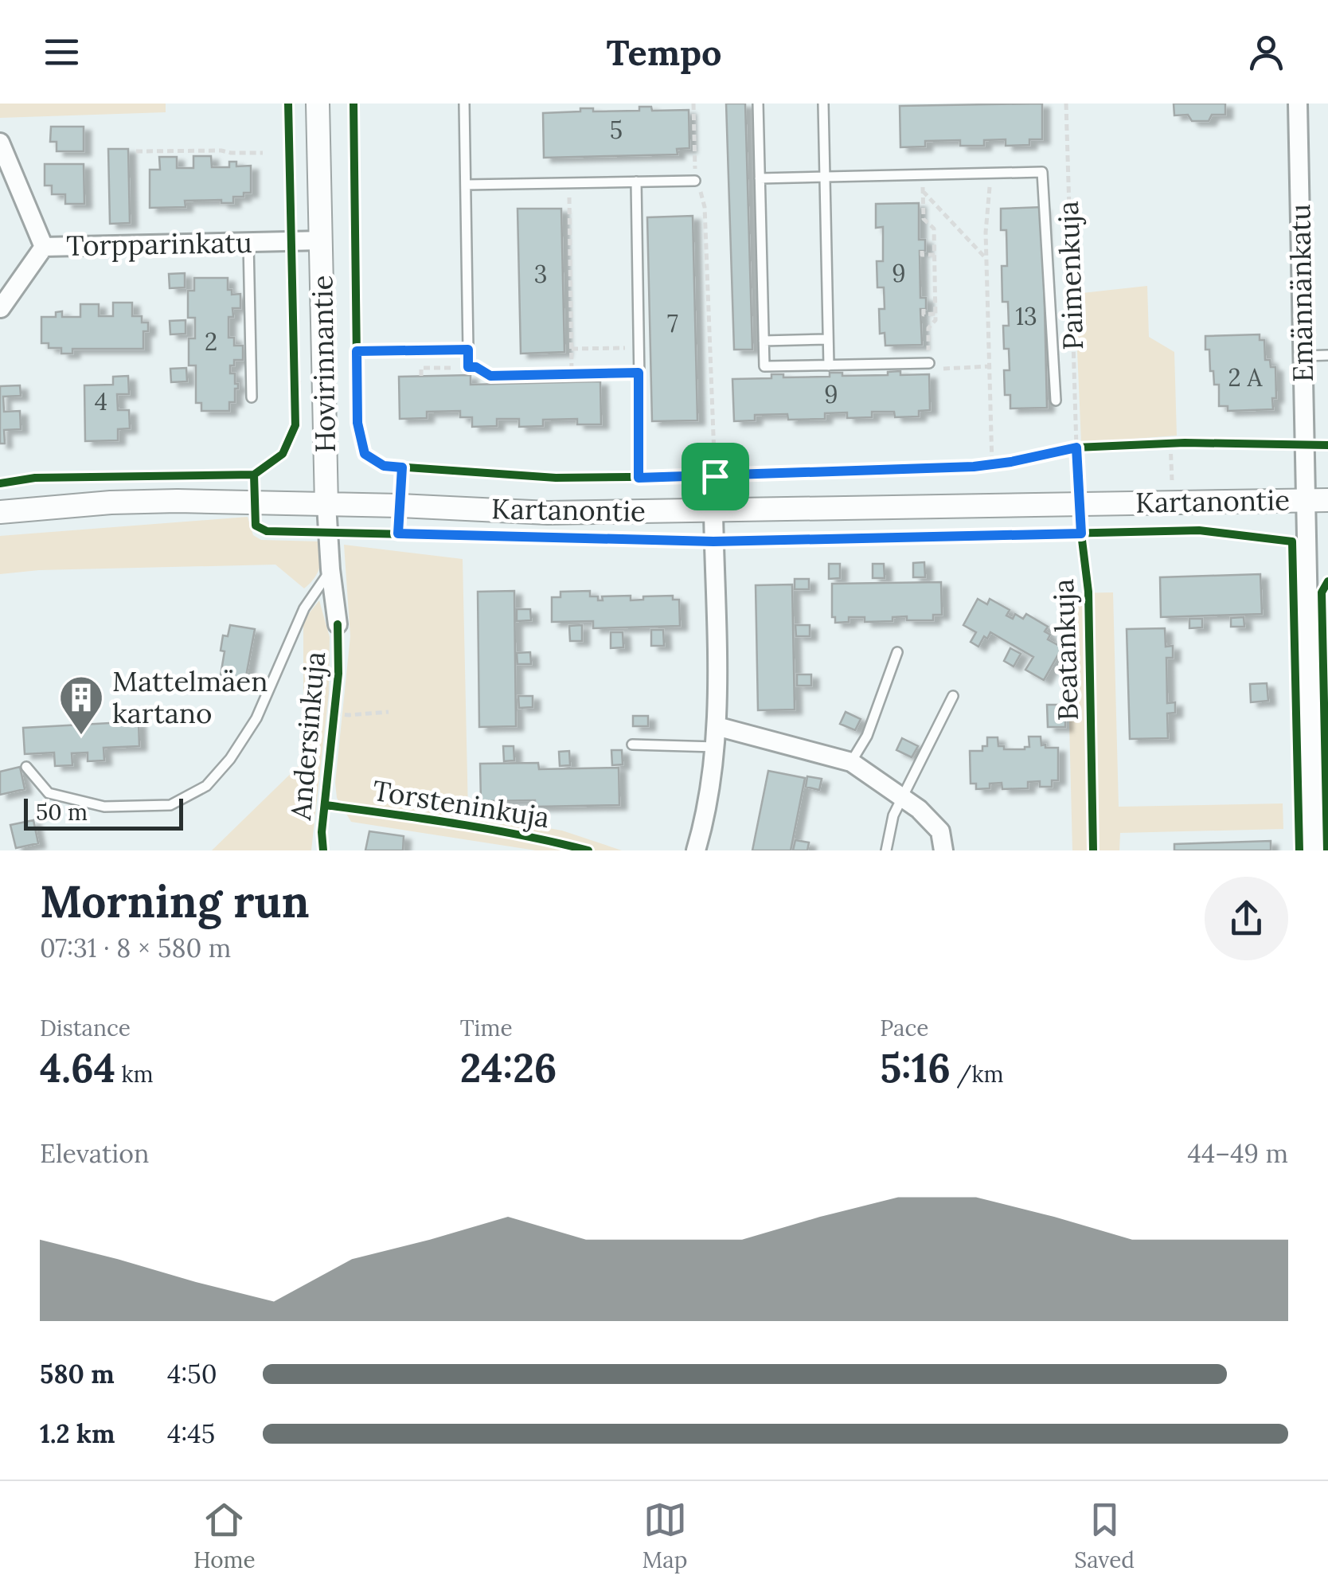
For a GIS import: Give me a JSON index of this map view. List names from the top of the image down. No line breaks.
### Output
{"streets":{"street":["Torpparinkatu","Emännänkatu","Hovirinnantie","Kartanontie"],"path":["Paimenkuja"],"cycle path":["Beatankuja","Andersinkuja"]},"crossings":[["Torpparinkatu","Hovirinnantie"],["Emännänkatu","Kartanontie"],["Hovirinnantie","Kartanontie"]],"places":{"building":["Mattelmäen kartano"]},"house_numbers":["5","9","3","13","7","2","2 A","9","4"],"scale_bar":"50 m","page":{"header":"Tempo","scale":"50 m","heading":["Morning run","07:31 · 8 × 580 m"],"stats":[["Distance","4.64 km"],["Time","24:26"],["Pace","5:16 /km"]],"chart":["Elevation","44–49 m"],"list":[{"name":"580 m","note":"4:50"},{"name":"1.2 km","note":"4:45"}],"tabs":["Home","Map","Saved"]}}
